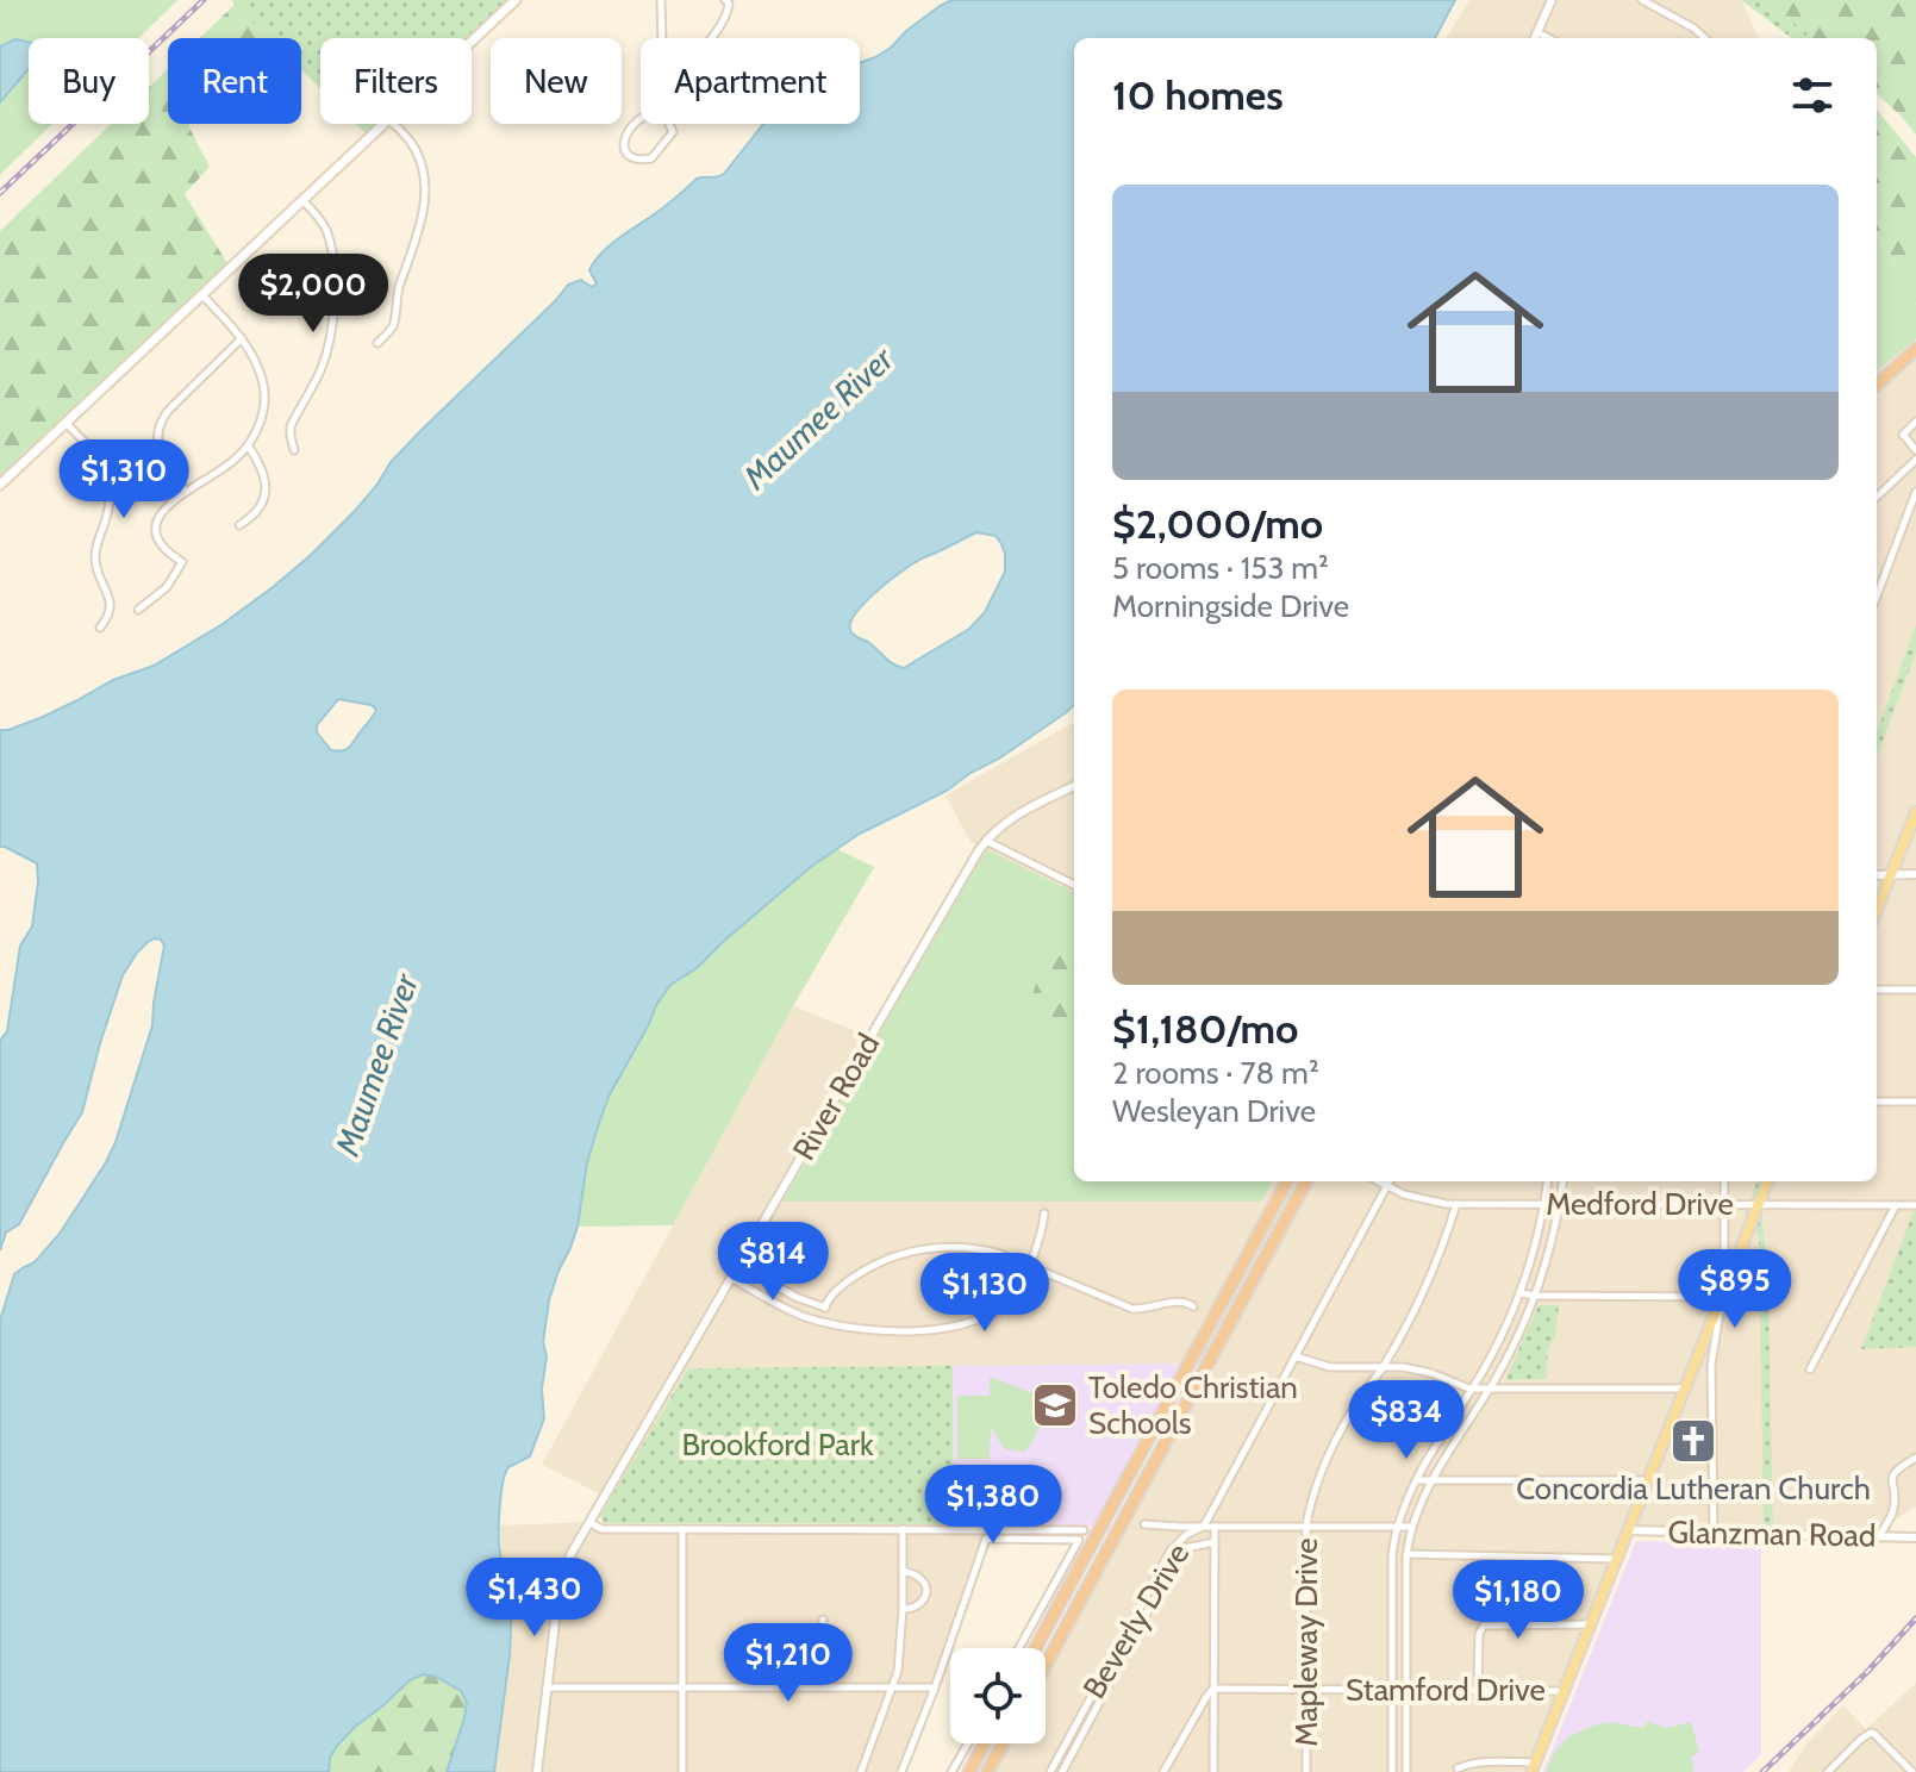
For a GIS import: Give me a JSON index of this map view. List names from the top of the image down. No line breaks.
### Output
{"streets":{"street":["River Road","Medford Drive","Glanzman Road","Beverly Drive","Mapleway Drive","Stamford Drive"]},"crossings":[["Medford Drive","Beverly Drive"],["Medford Drive","Mapleway Drive"],["Mapleway Drive","Stamford Drive"]],"water":["Maumee River"],"parks":["Brookford Park"],"places":{"school or university":["Toledo Christian Schools"],"church":["Concordia Lutheran Church"]},"page":{"chip":["Buy","Rent","Filters","New","Apartment"],"heading":"10 homes","list":[{"name":"$2,000/mo","note":"5 rooms · 153 m² · Morningside Drive"},{"name":"$1,180/mo","note":"2 rooms · 78 m² · Wesleyan Drive"}],"price":["$2,000","$1,310","$814","$895","$1,130","$834","$1,380","$1,430","$1,180","$1,210"]}}
